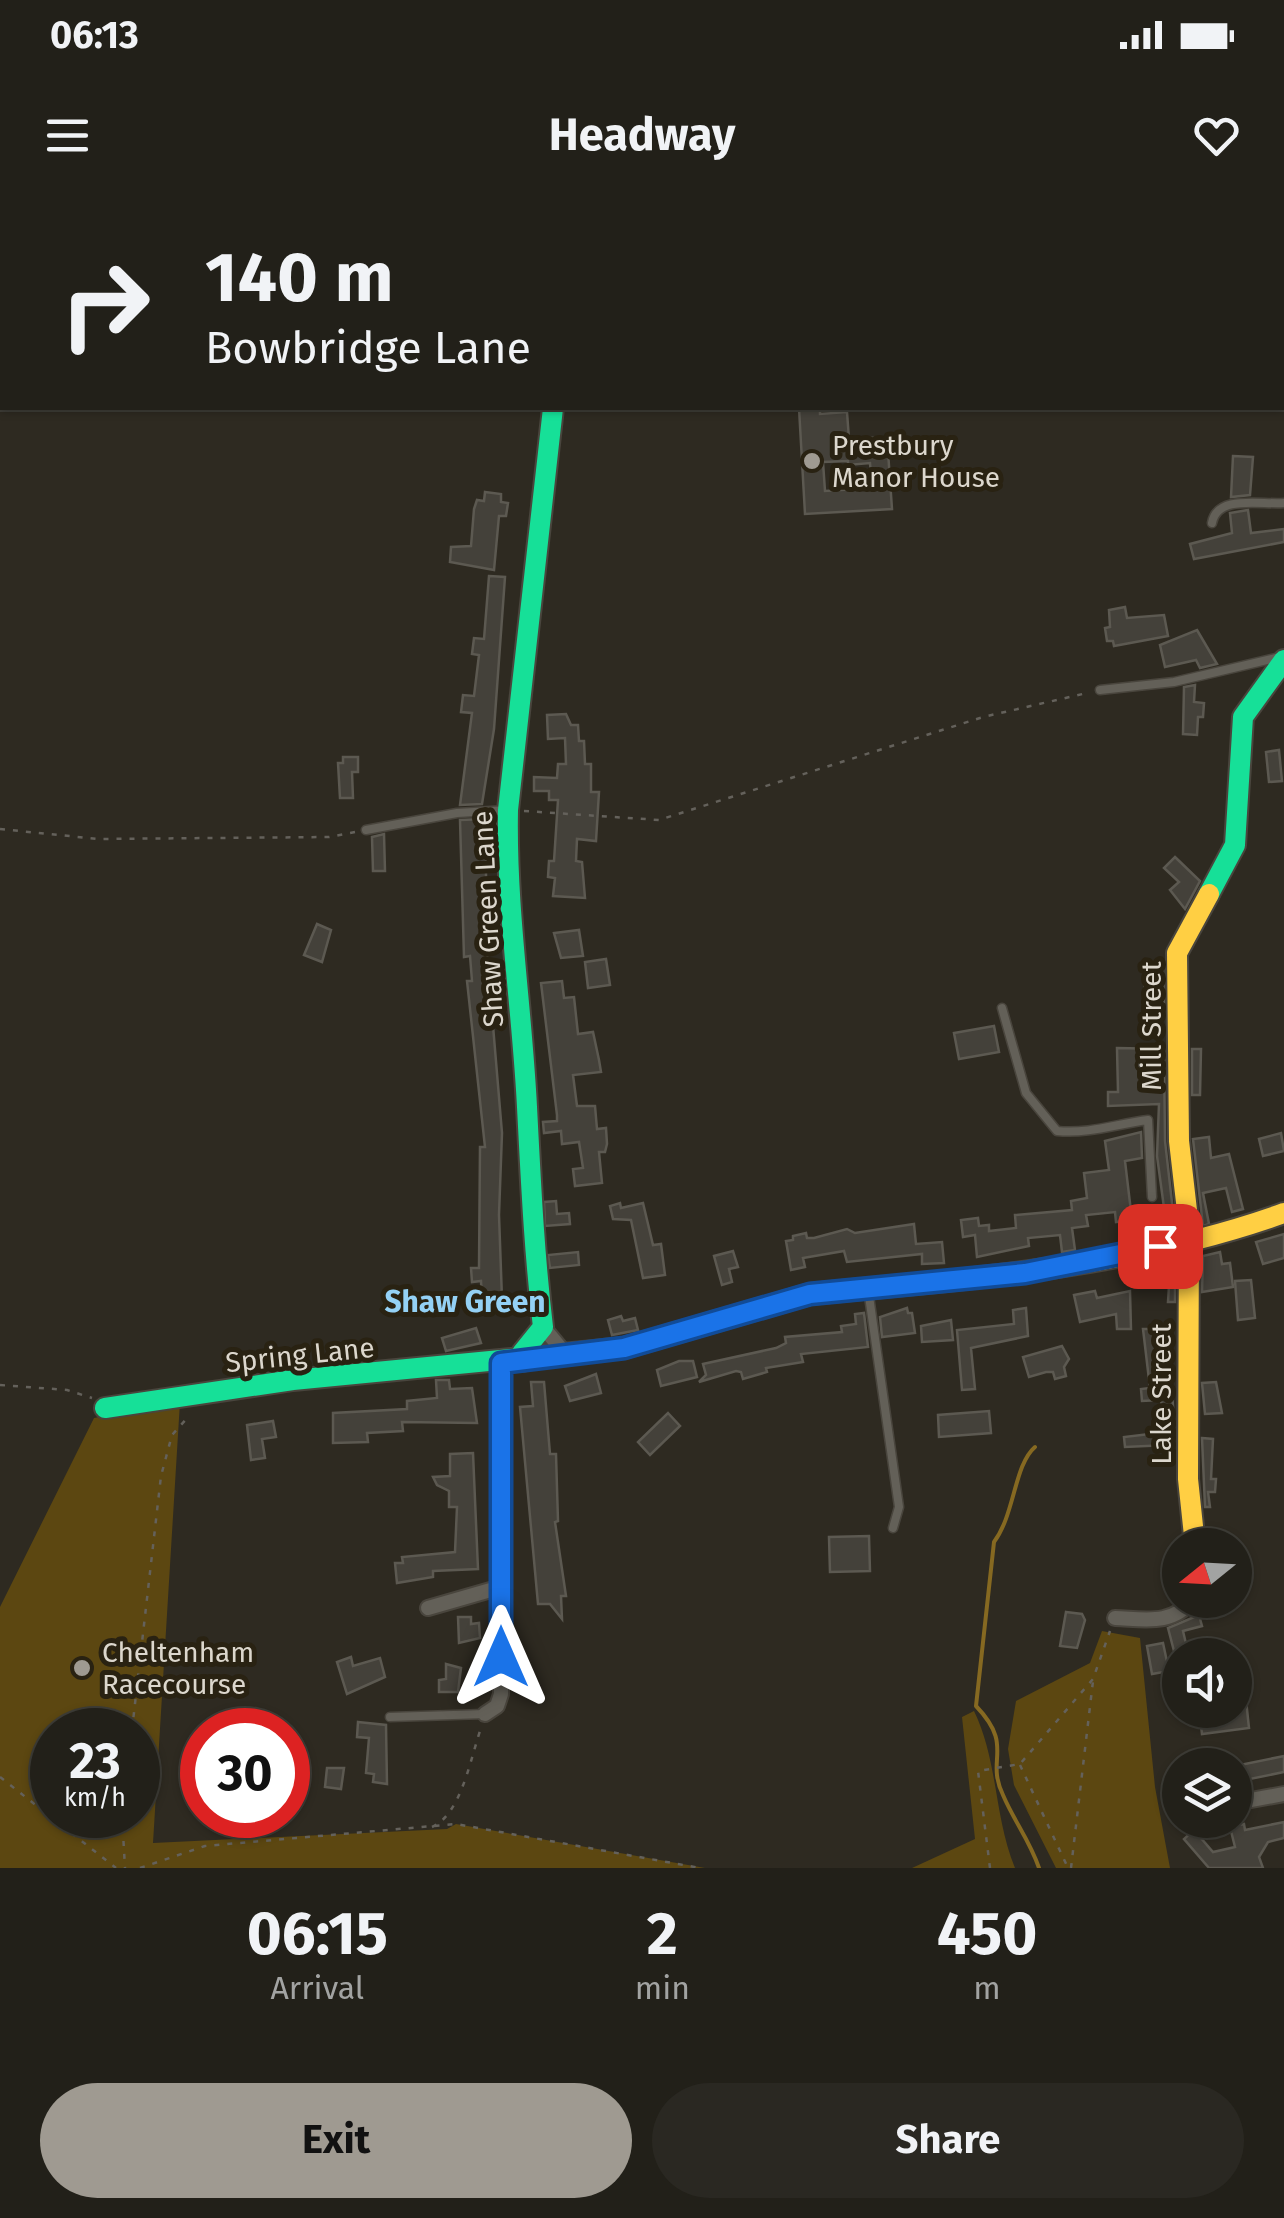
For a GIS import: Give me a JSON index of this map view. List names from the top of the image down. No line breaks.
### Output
{"streets":{"street":["Shaw Green Lane","Mill Street","Spring Lane","Lake Street"]},"crossings":[["Mill Street","Spring Lane"],["Mill Street","Lake Street"],["Spring Lane","Lake Street"]],"districts":["Shaw Green"],"places":["Prestbury Manor House","Cheltenham Racecourse"],"north":"left","page":{"status":"06:13","header":"Headway","turn":["140 m","Bowbridge Lane"],"speed":"23 km/h","limit":"30","eta":["06:15","Arrival","2","min","450","m"],"buttons":["Exit","Share"]}}
